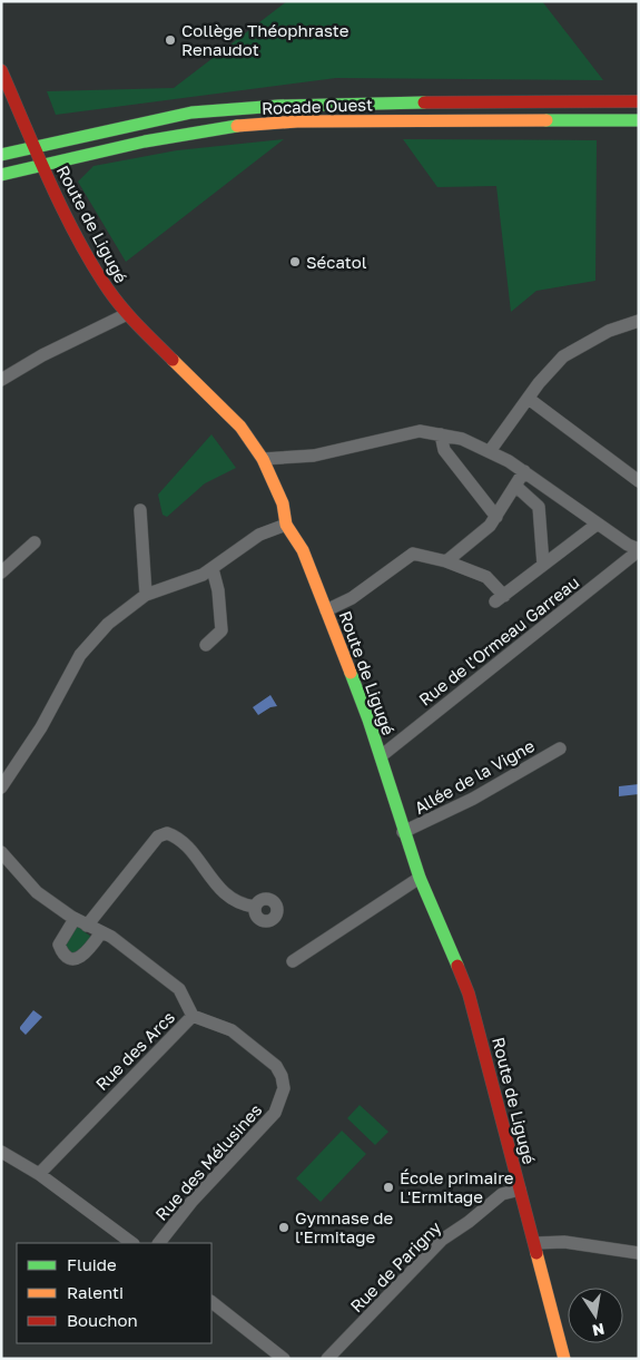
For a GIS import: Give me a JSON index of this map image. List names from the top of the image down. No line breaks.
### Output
{"streets":{"street":["Rocade Ouest","Route de Ligugé","Rue de l'Ormeau Garreau","Allée de la Vigne","Rue des Arcs","Rue des Mélusines","Rue de Parigny"]},"crossings":[["Rocade Ouest","Route de Ligugé"],["Route de Ligugé","Rue de l'Ormeau Garreau"],["Route de Ligugé","Allée de la Vigne"],["Route de Ligugé","Rue de Parigny"],["Rue des Arcs","Rue des Mélusines"]],"places":["Collège Théophraste Renaudot","Sécatol","École primaire L'Ermitage","Gymnase de l'Ermitage"],"legend":["Fluide","Ralenti","Bouchon"],"north":"bottom"}
